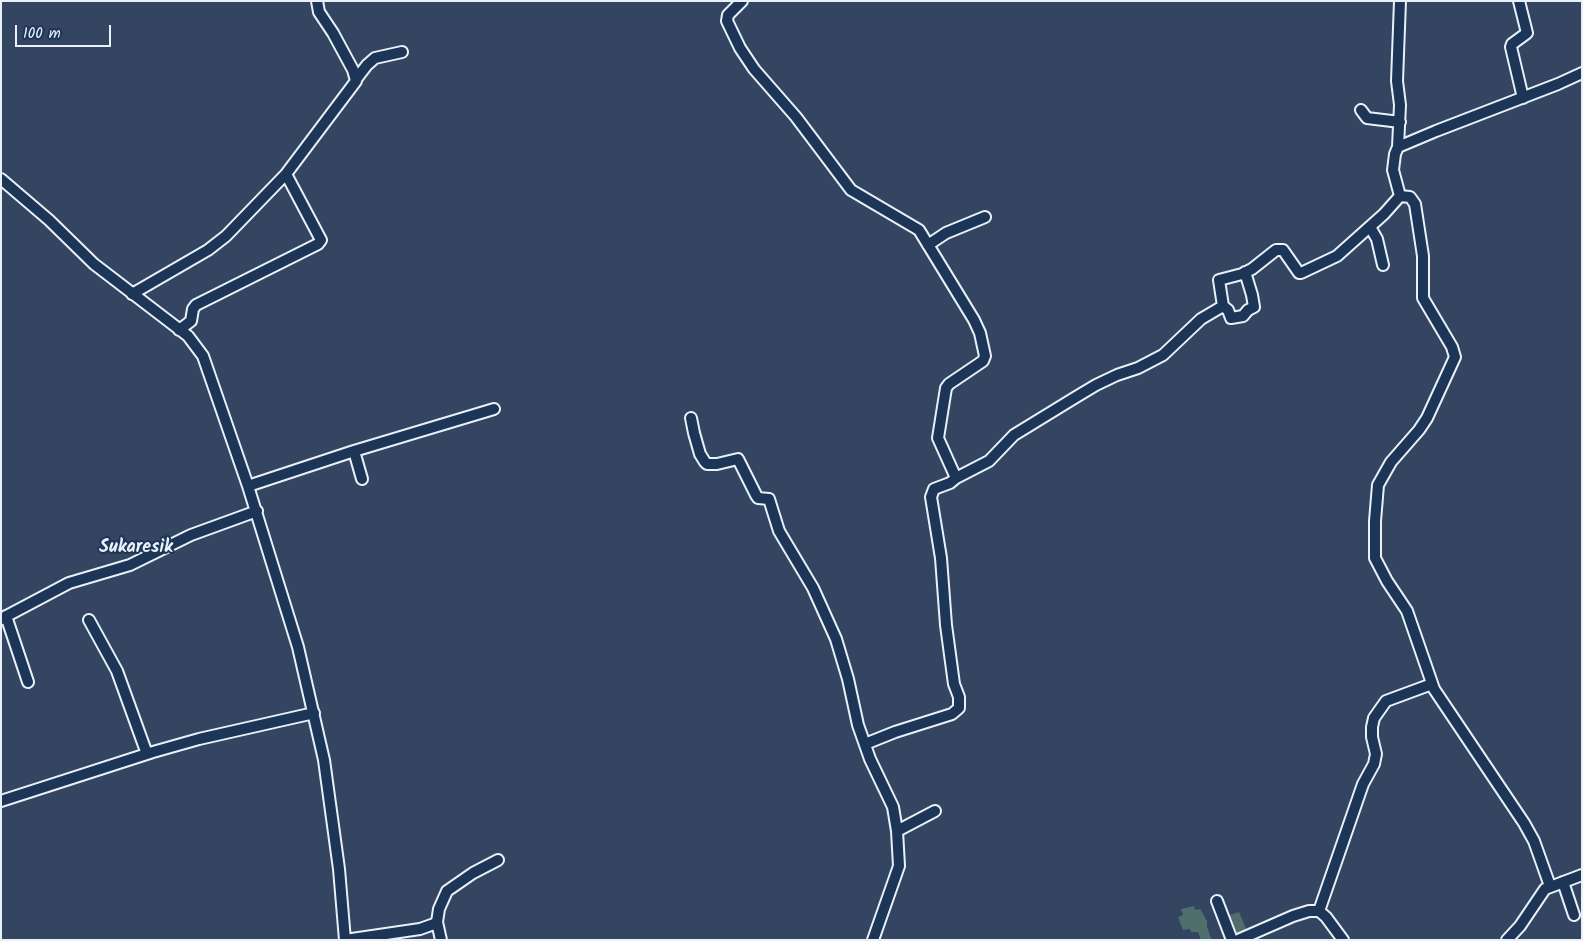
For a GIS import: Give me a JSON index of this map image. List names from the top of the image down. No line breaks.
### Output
{"districts":["Sukaresik"],"scale_bar":"100 m"}
